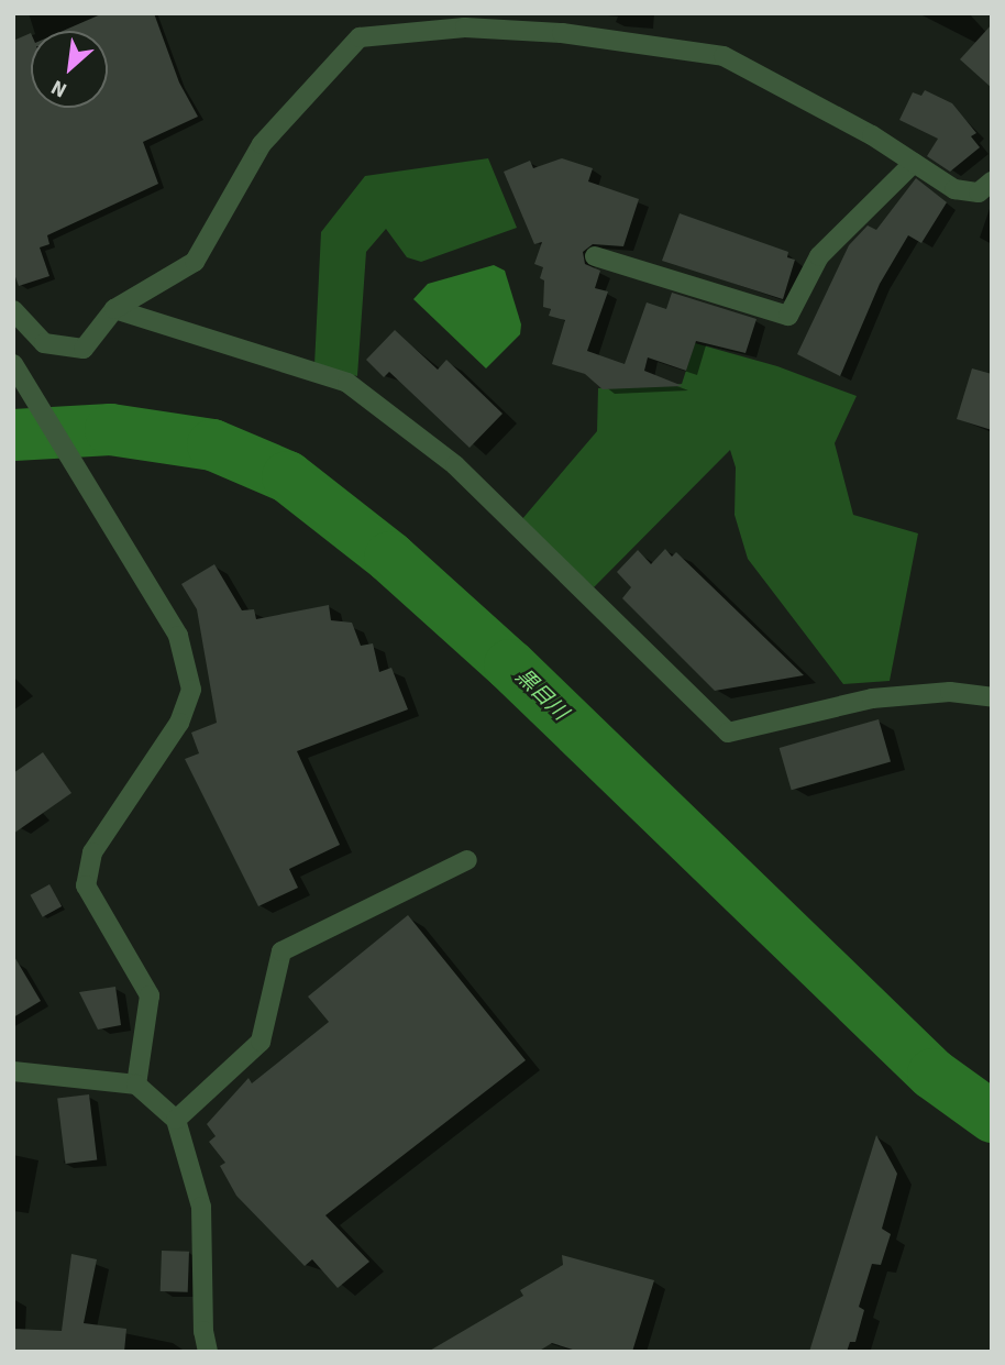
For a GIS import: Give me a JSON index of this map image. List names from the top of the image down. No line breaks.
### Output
{"water":["黒目川"],"north":"bottom left"}
